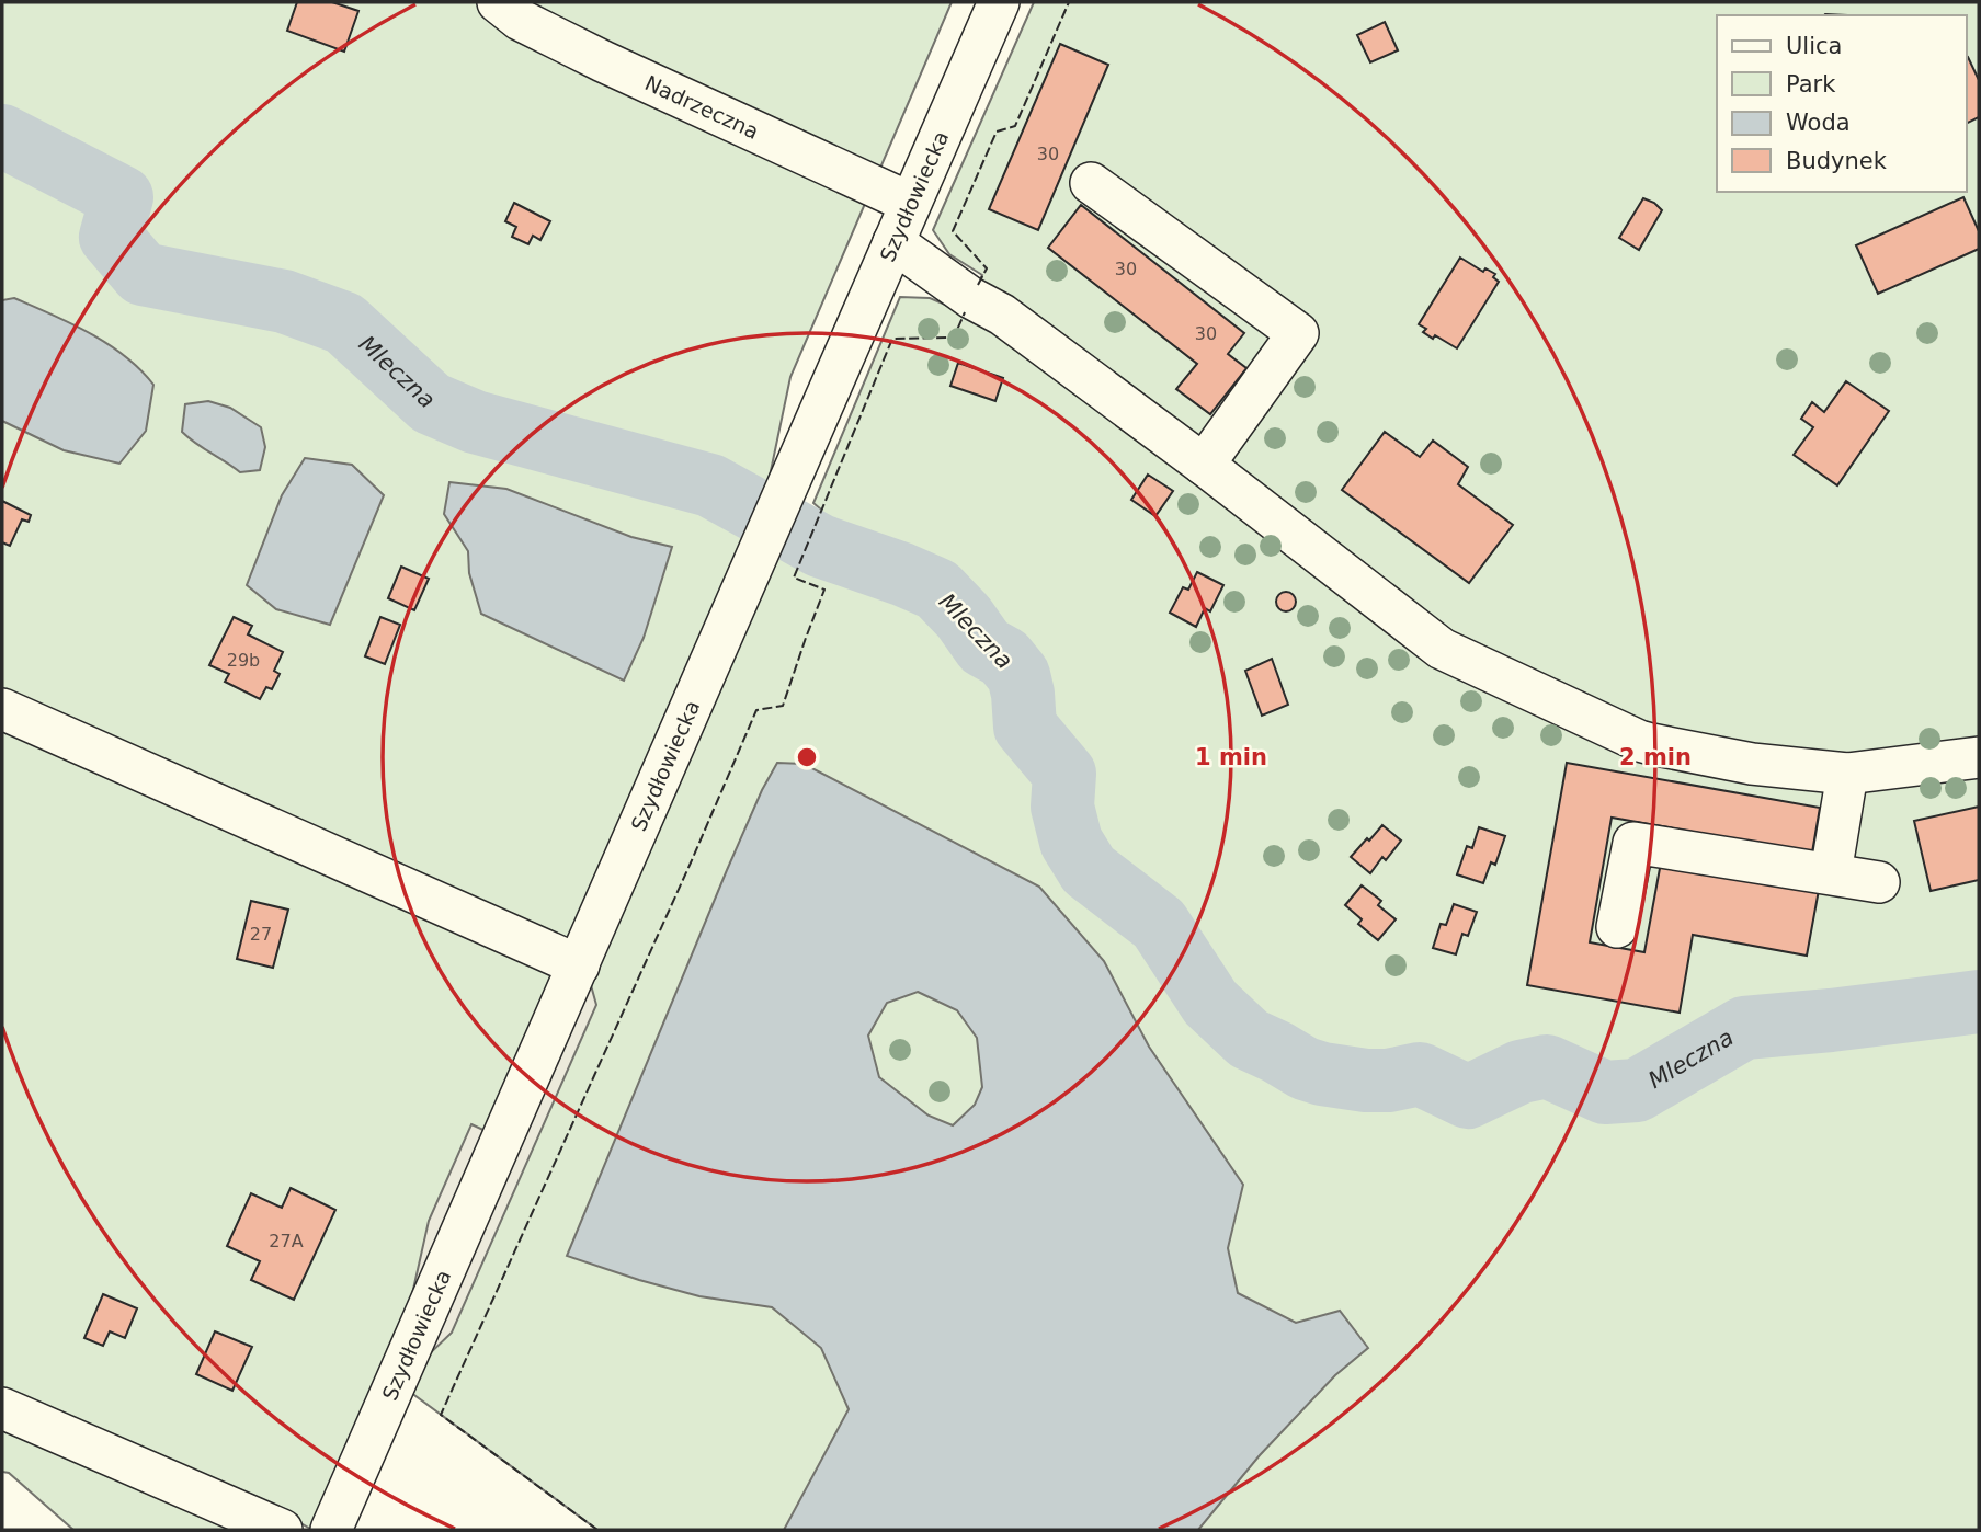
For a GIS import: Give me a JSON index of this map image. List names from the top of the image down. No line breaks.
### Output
{"streets":{"street":["Nadrzeczna","Szydłowiecka"]},"crossings":[["Nadrzeczna","Szydłowiecka"]],"water":["Mleczna"],"house_numbers":["30","30","30","29b","27","27A"],"legend":["Ulica","Park","Woda","Budynek"],"rings":["1 min","2 min"]}
